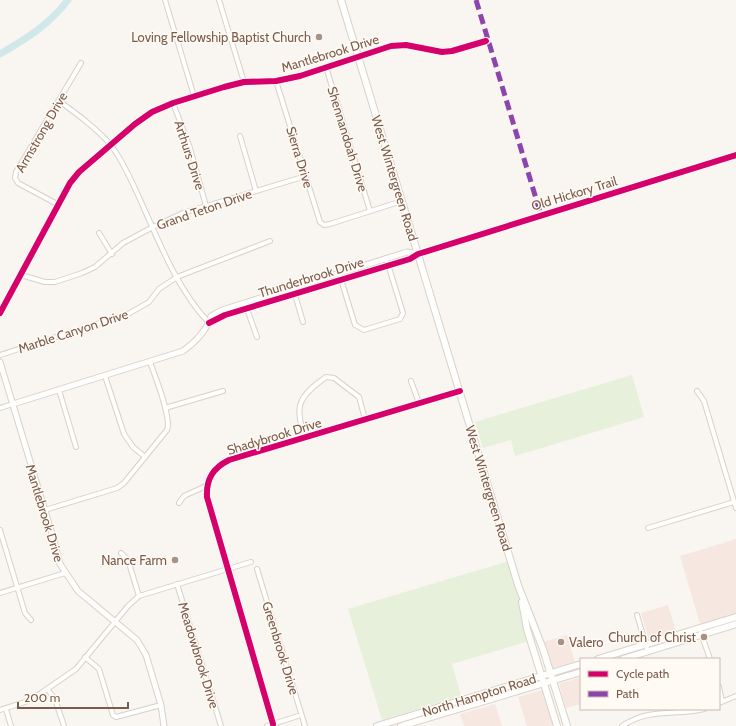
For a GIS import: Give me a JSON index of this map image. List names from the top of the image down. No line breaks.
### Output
{"streets":{"main road":["West Wintergreen Road","North Hampton Road"],"street":["Mantlebrook Drive","Armstrong Drive","Shennandoah Drive","Arthurs Drive","Sierra Drive","Old Hickory Trail","Grand Teton Drive","Thunderbrook Drive","Marble Canyon Drive","Shadybrook Drive","Greenbrook Drive","Meadowbrook Drive"]},"crossings":[["Mantlebrook Drive","Armstrong Drive"],["Mantlebrook Drive","Shennandoah Drive"],["Mantlebrook Drive","Arthurs Drive"],["Mantlebrook Drive","Sierra Drive"],["Mantlebrook Drive","West Wintergreen Road"],["Mantlebrook Drive","Grand Teton Drive"],["Mantlebrook Drive","Thunderbrook Drive"],["Shennandoah Drive","Sierra Drive"],["Arthurs Drive","Grand Teton Drive"],["Sierra Drive","Grand Teton Drive"],["West Wintergreen Road","Old Hickory Trail"],["West Wintergreen Road","Thunderbrook Drive"],["West Wintergreen Road","Shadybrook Drive"],["West Wintergreen Road","North Hampton Road"],["Old Hickory Trail","Thunderbrook Drive"]],"places":["Loving Fellowship Baptist Church","Nance Farm","Church of Christ","Valero"],"legend":["Cycle path","Path"],"scale_bar":"200 m"}
